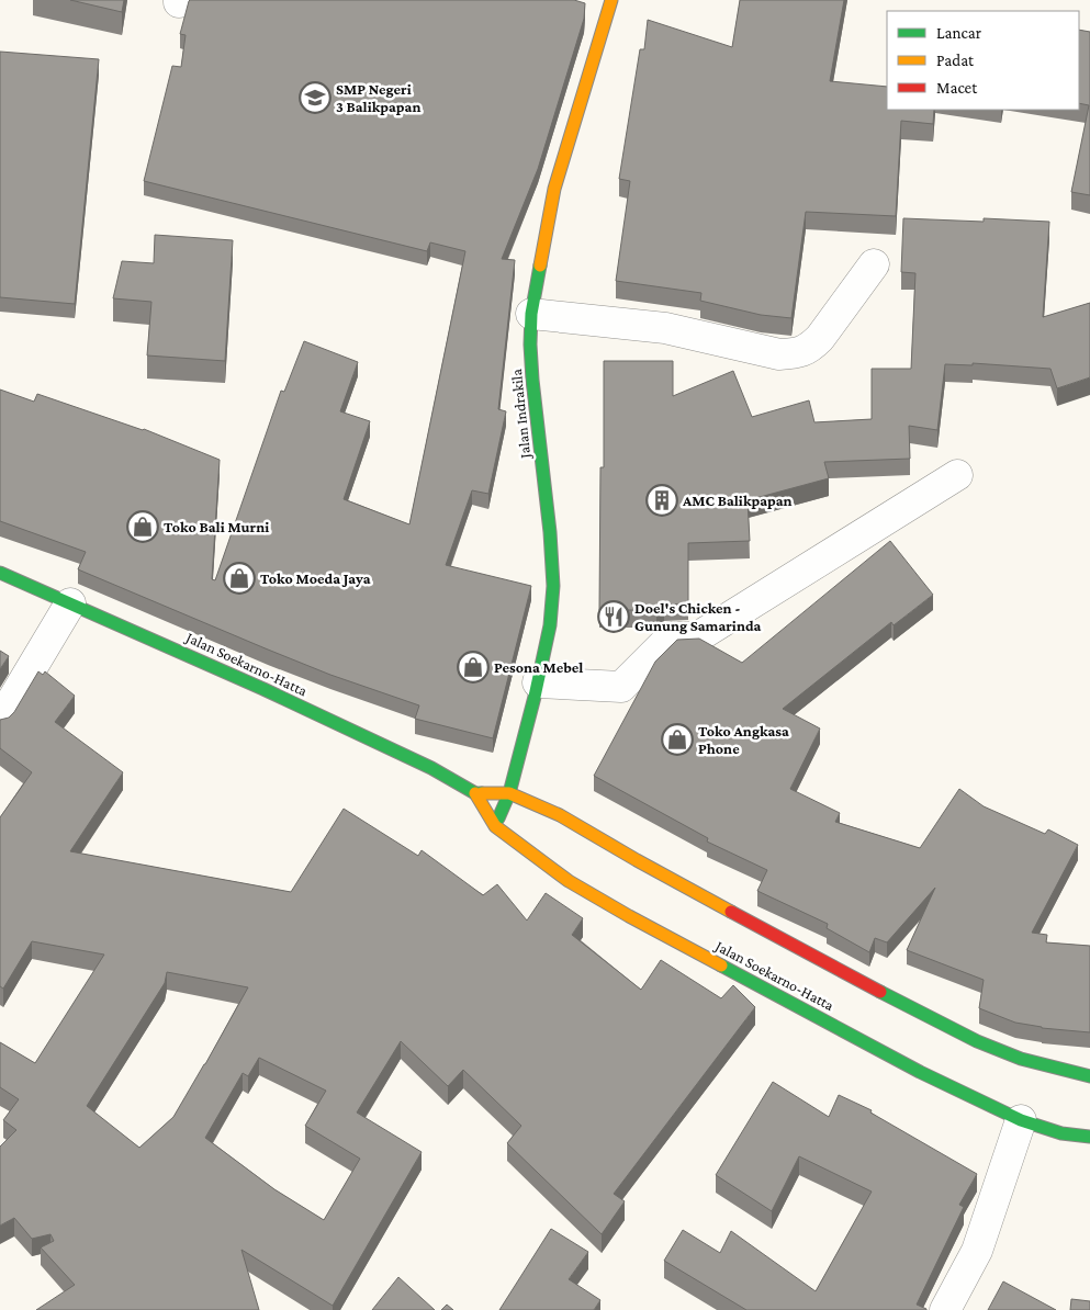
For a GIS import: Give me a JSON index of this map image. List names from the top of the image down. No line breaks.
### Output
{"streets":{"main road":["Jalan Indrakila","Jalan Soekarno-Hatta"]},"crossings":[["Jalan Indrakila","Jalan Soekarno-Hatta"]],"places":{"school or university":["SMP Negeri 3 Balikpapan"],"building":["AMC Balikpapan"],"shop":["Toko Bali Murni","Toko Moeda Jaya","Pesona Mebel","Toko Angkasa Phone"],"restaurant":["Doel's Chicken - Gunung Samarinda"]},"legend":["Lancar","Padat","Macet"]}
